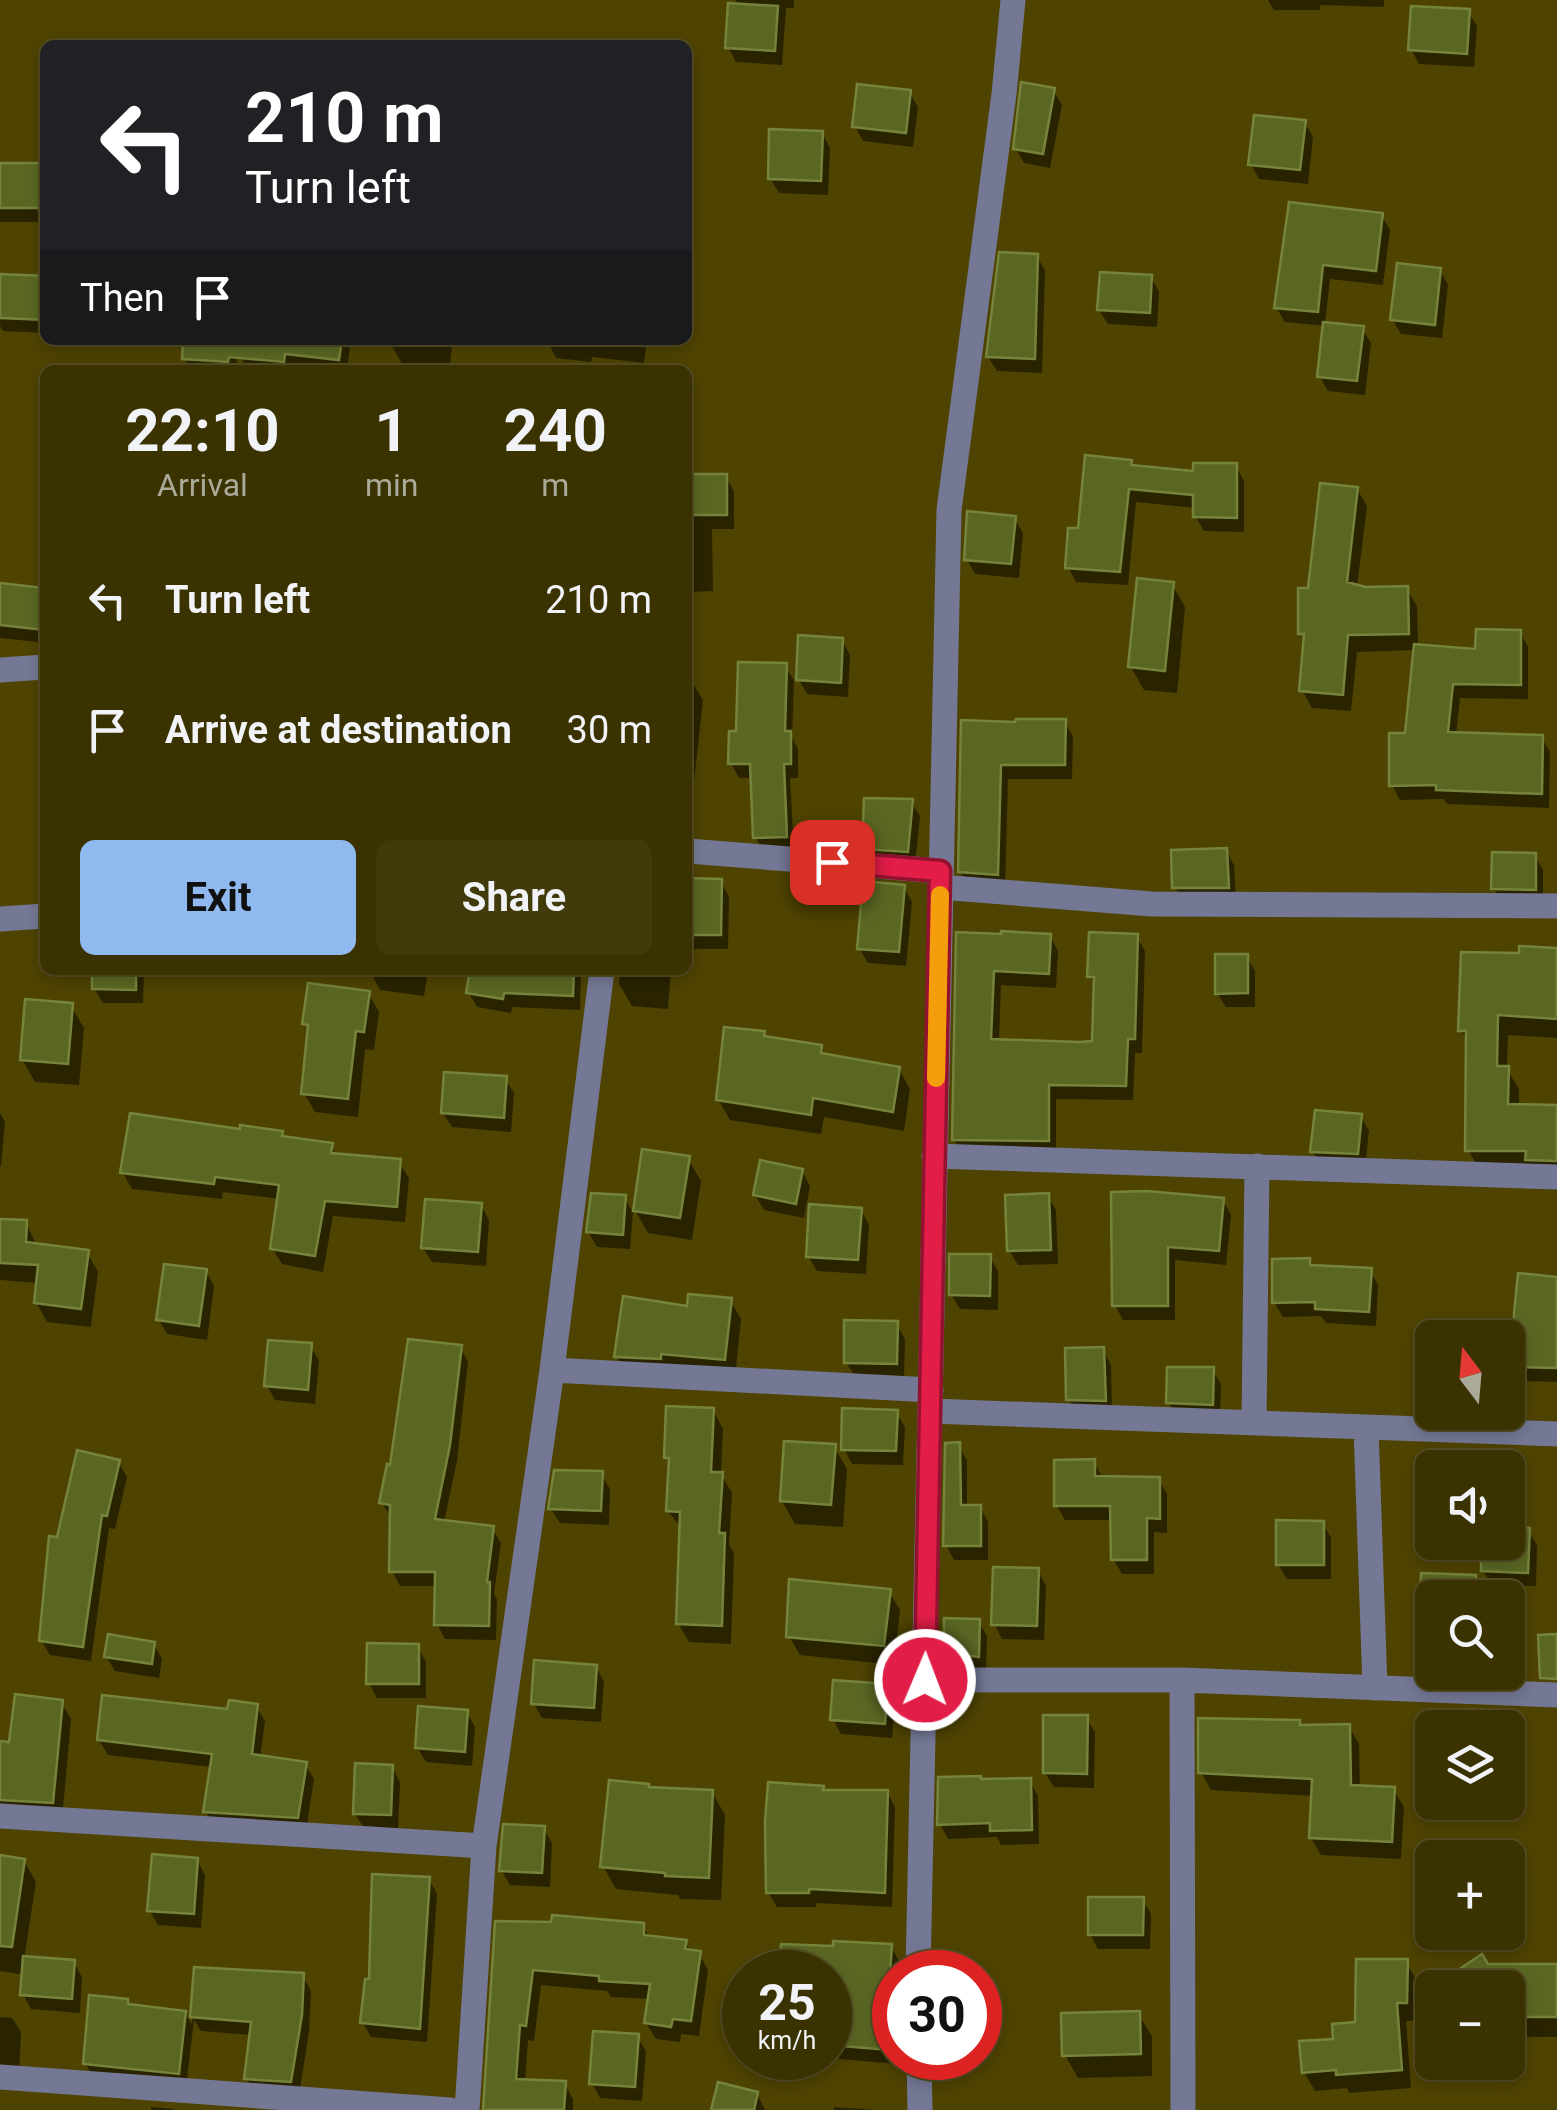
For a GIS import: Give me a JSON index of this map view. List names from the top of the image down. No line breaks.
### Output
{"north":"top","page":{"turn":["210 m","Turn left"],"then":"Then","eta":["22:10","Arrival","1","min","240","m"],"list":[{"name":"Turn left","value":"210 m"},{"name":"Arrive at destination","value":"30 m"}],"buttons":["Exit","Share"],"map_buttons":["+","−"],"speed":"25 km/h","limit":"30"}}
